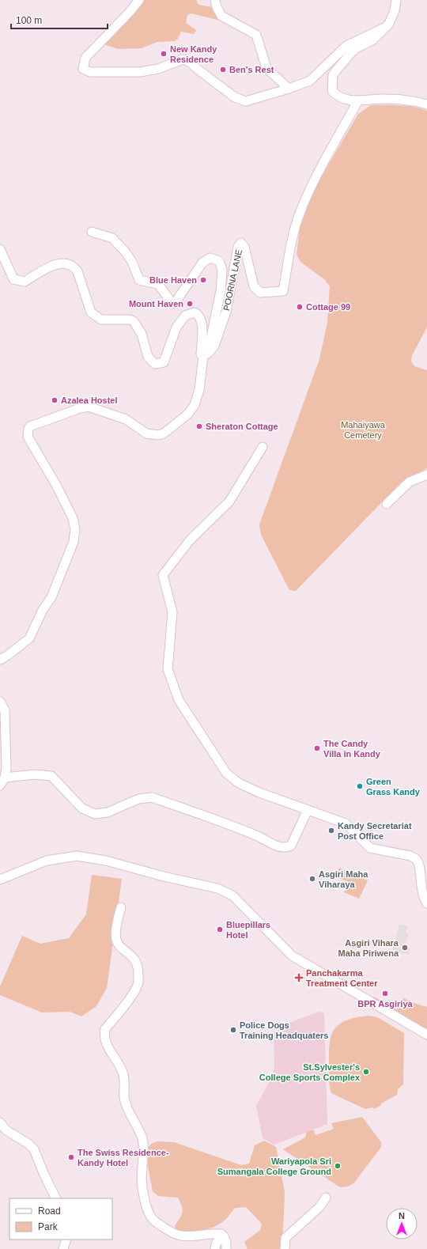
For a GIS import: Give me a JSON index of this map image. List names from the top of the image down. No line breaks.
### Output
{"streets":{"street":["POORNA LANE"]},"parks":["Mahaiyawa Cemetery"],"places":{"other":["New Kandy Residence","Ben's Rest","Blue Haven","Mount Haven","Cottage 99","Azalea Hostel","Sheraton Cottage","The Candy Villa in Kandy","Green Grass Kandy","Kandy Secretariat Post Office","Asgiri Maha Viharaya","Bluepillars Hotel","Asgiri Vihara Maha Piriwena","BPR Asgiriya","Police Dogs Training Headquaters","St.Sylvester's College Sports Complex","The Swiss Residence- Kandy Hotel","Wariyapola Sri Sumangala College Ground"],"health":["Panchakarma Treatment Center"]},"legend":["Road","Park"],"scale_bar":"100 m","north":"top"}
